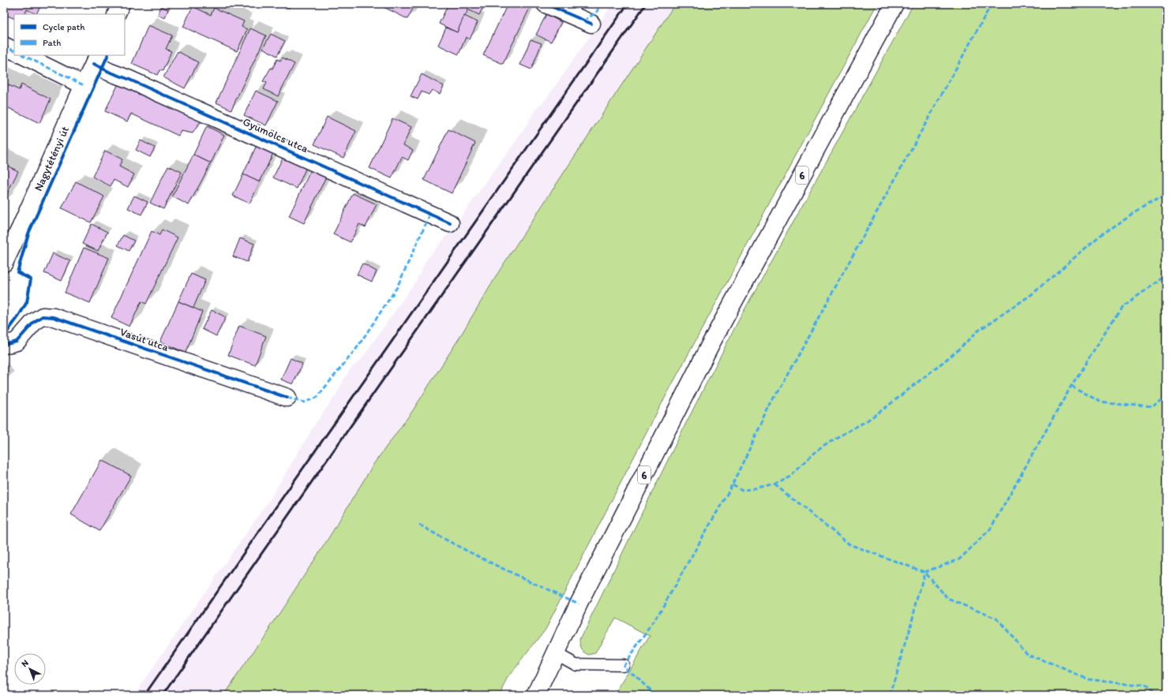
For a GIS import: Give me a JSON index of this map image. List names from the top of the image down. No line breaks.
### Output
{"streets":{"main road":["Gyümölcs utca","Nagytétényi út","6","Vasút utca"]},"crossings":[["Gyümölcs utca","Nagytétényi út"]],"legend":["Cycle path","Path"],"north":"top left"}
